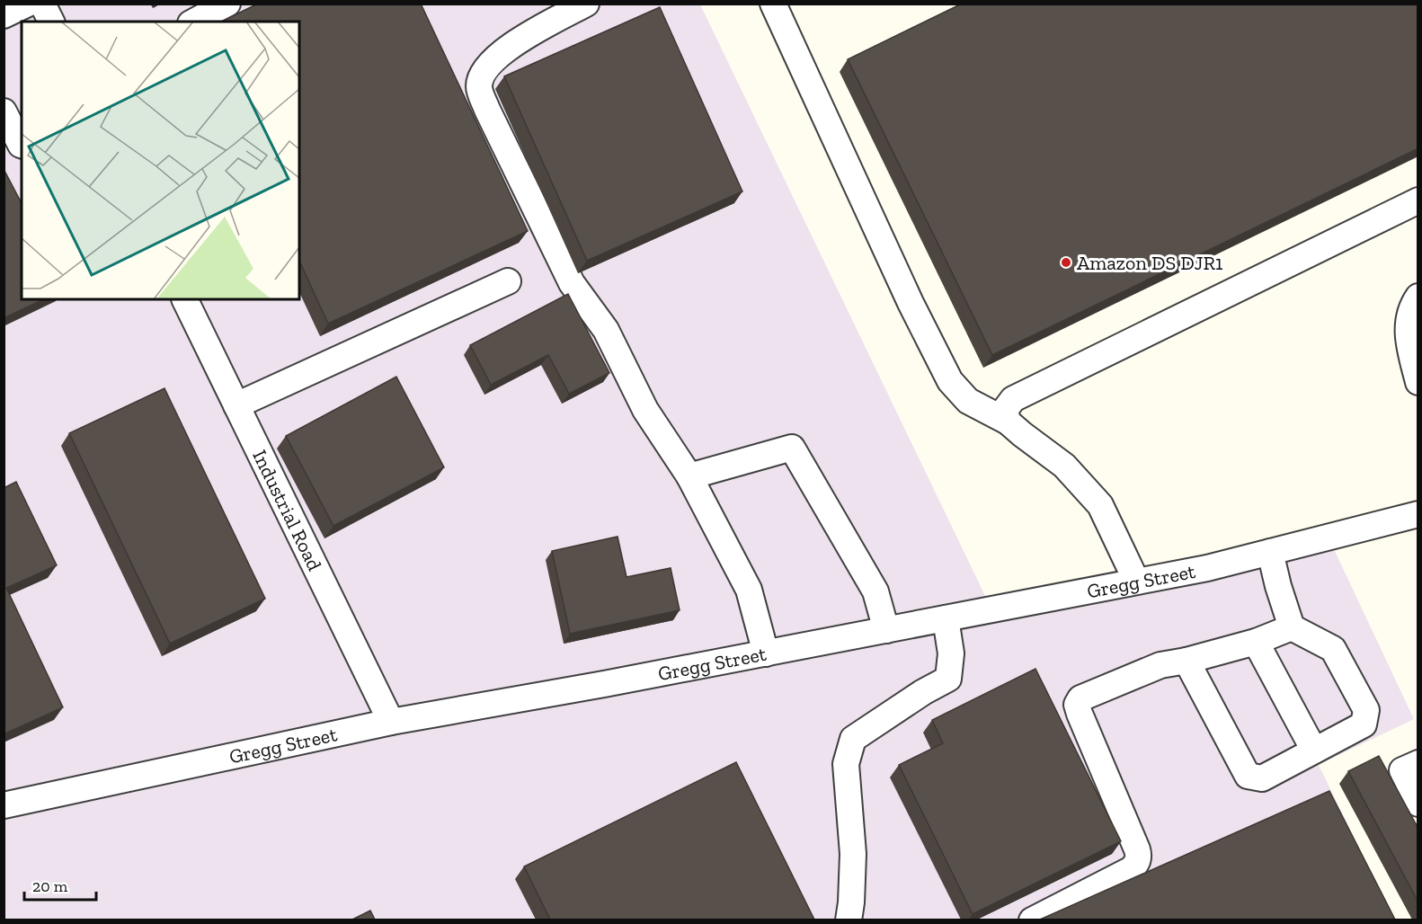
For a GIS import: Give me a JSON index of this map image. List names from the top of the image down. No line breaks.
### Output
{"streets":{"street":["Industrial Road","Gregg Street"]},"crossings":[["Industrial Road","Gregg Street"]],"places":["Amazon DS DJR1"],"scale_bar":"20 m"}
